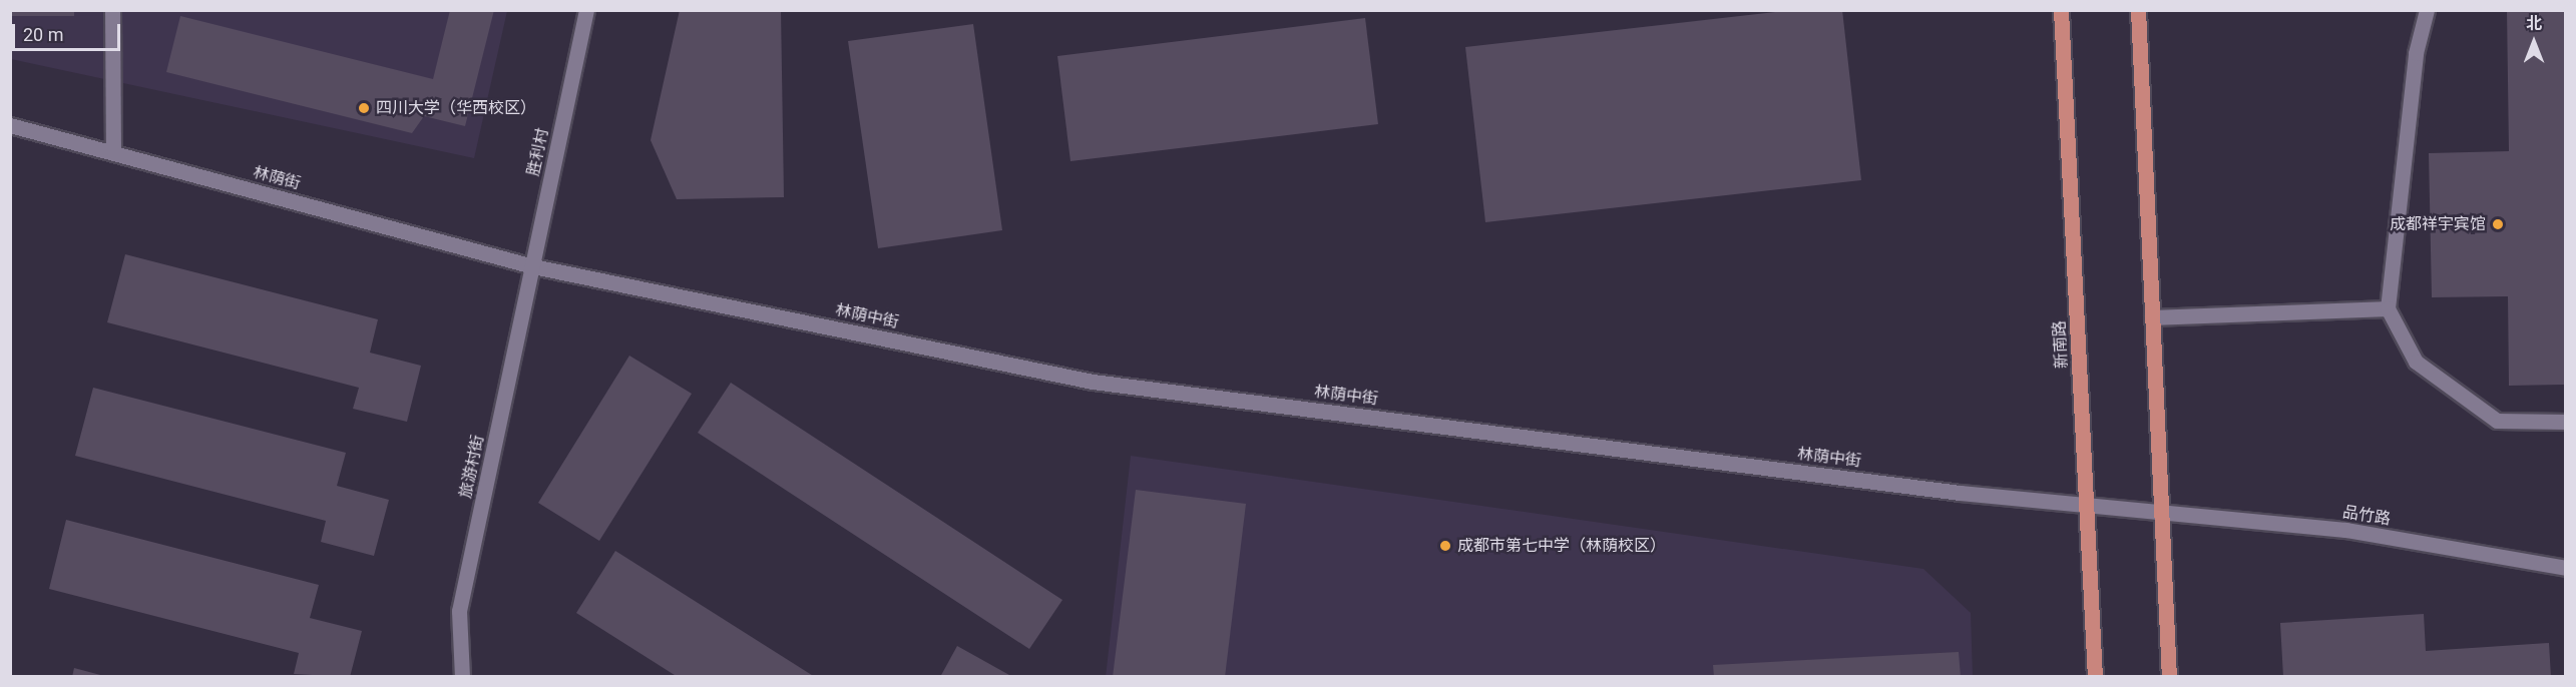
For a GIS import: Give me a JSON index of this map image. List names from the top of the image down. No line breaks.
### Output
{"streets":{"main road":["新南路"],"street":["胜利村","林荫街","林荫中街","旅游村街","品竹路"]},"crossings":[["胜利村","林荫街"],["胜利村","林荫中街"],["胜利村","旅游村街"],["林荫街","林荫中街"],["林荫街","旅游村街"],["林荫中街","新南路"],["林荫中街","旅游村街"],["林荫中街","品竹路"]],"places":["四川大学（华西校区）","成都祥宇宾馆","成都市第七中学（林荫校区）"],"scale_bar":"20 m","north":"top"}
